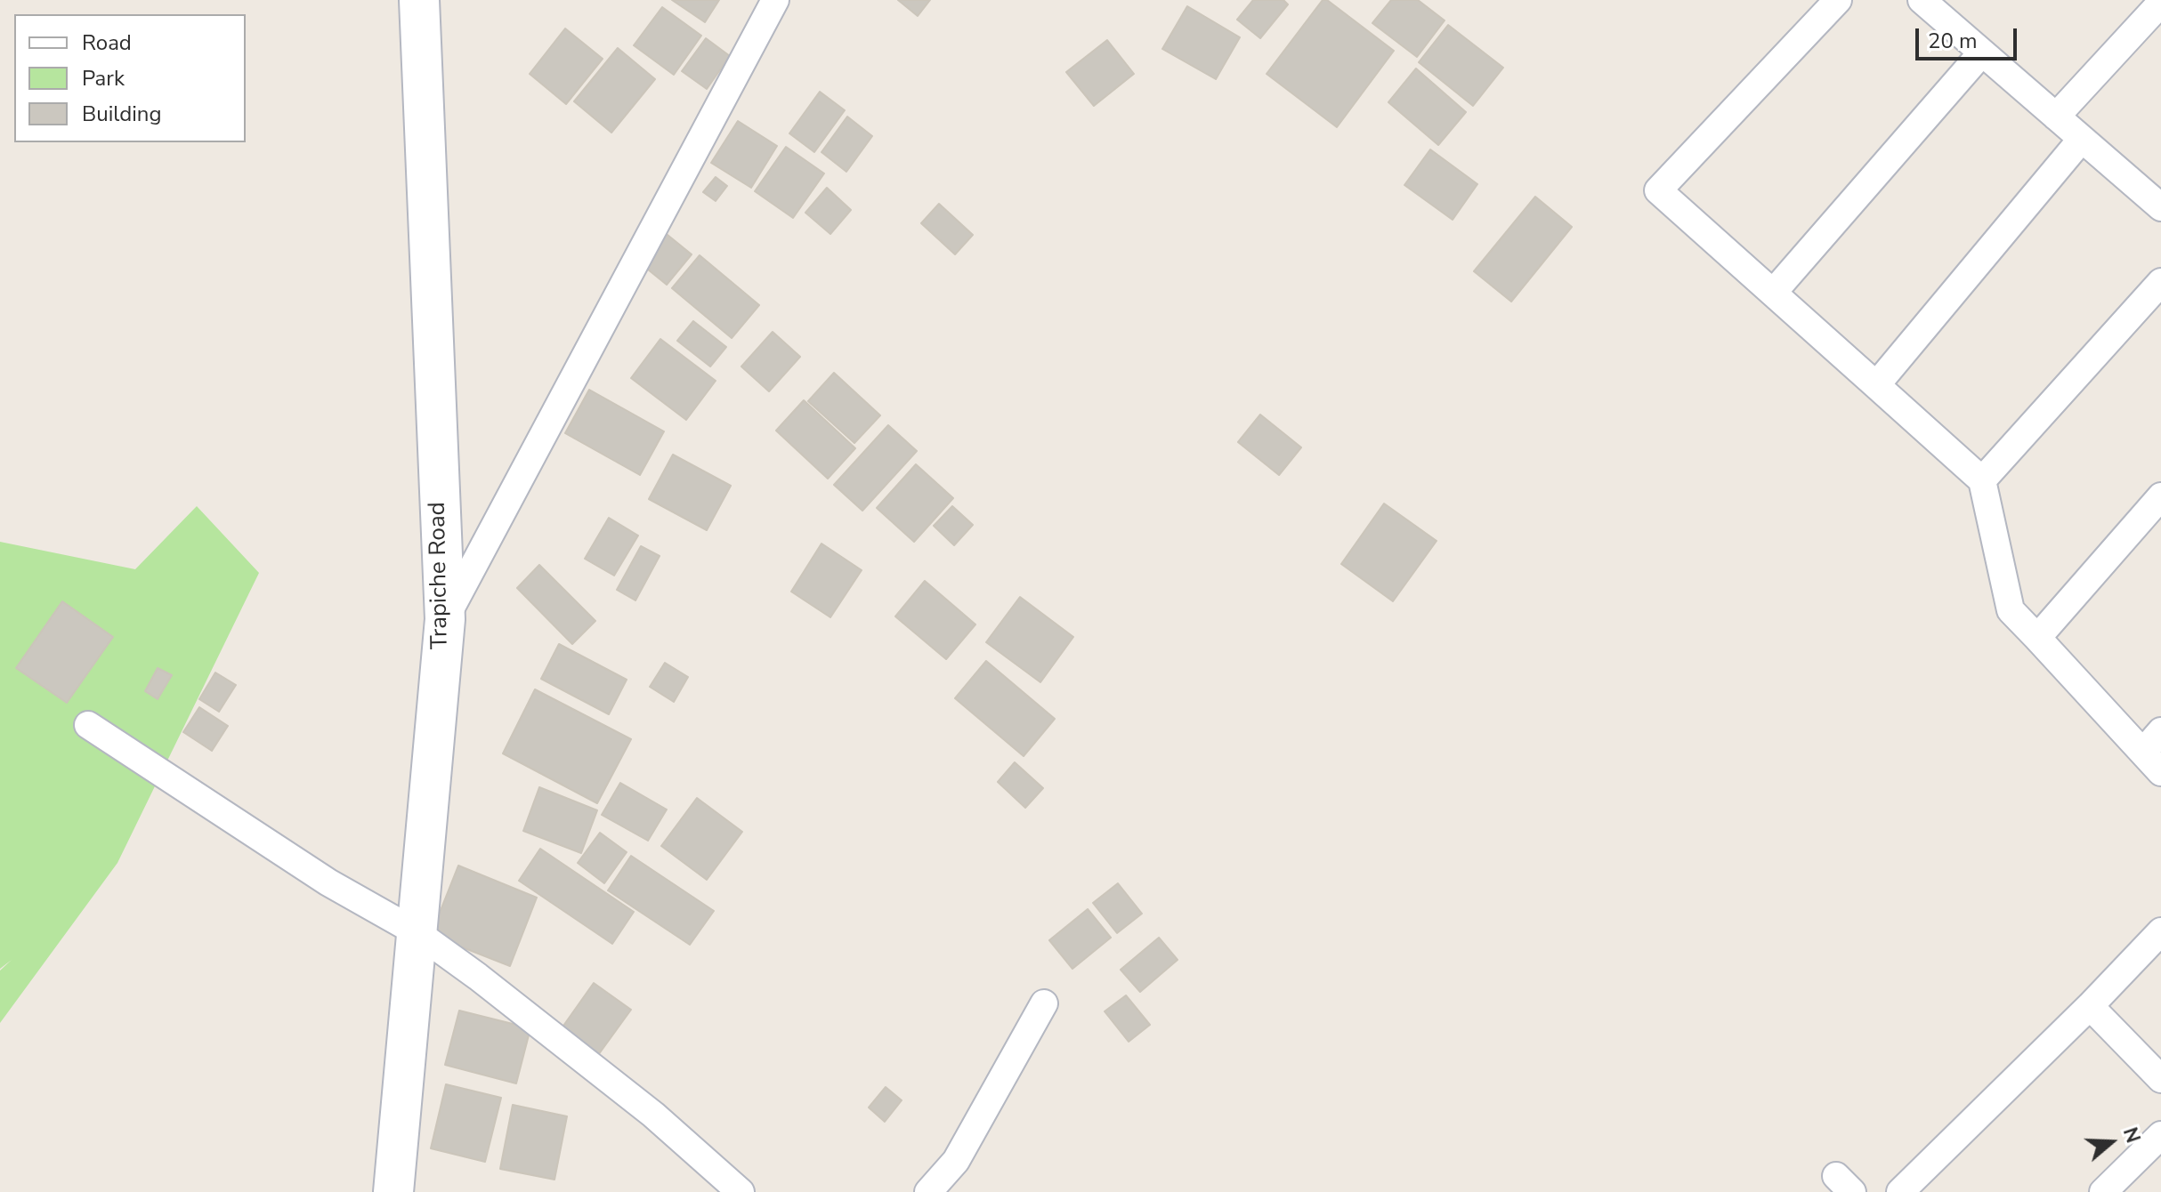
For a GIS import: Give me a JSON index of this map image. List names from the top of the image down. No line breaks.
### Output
{"streets":{"street":["Trapiche Road"]},"legend":["Road","Park","Building"],"scale_bar":"20 m","north":"right"}
